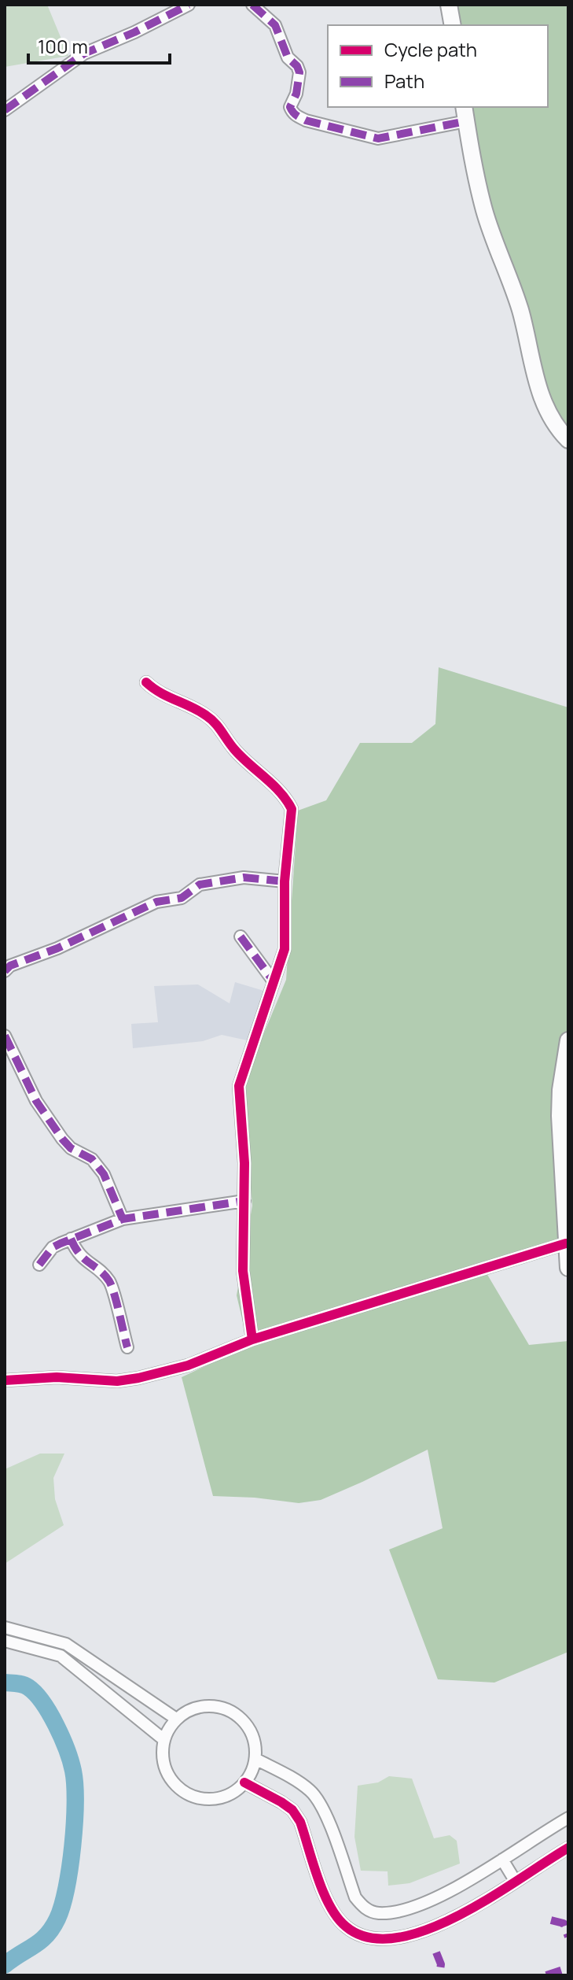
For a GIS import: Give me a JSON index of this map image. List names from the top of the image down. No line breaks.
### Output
{"legend":["Cycle path","Path"],"scale_bar":"100 m"}
